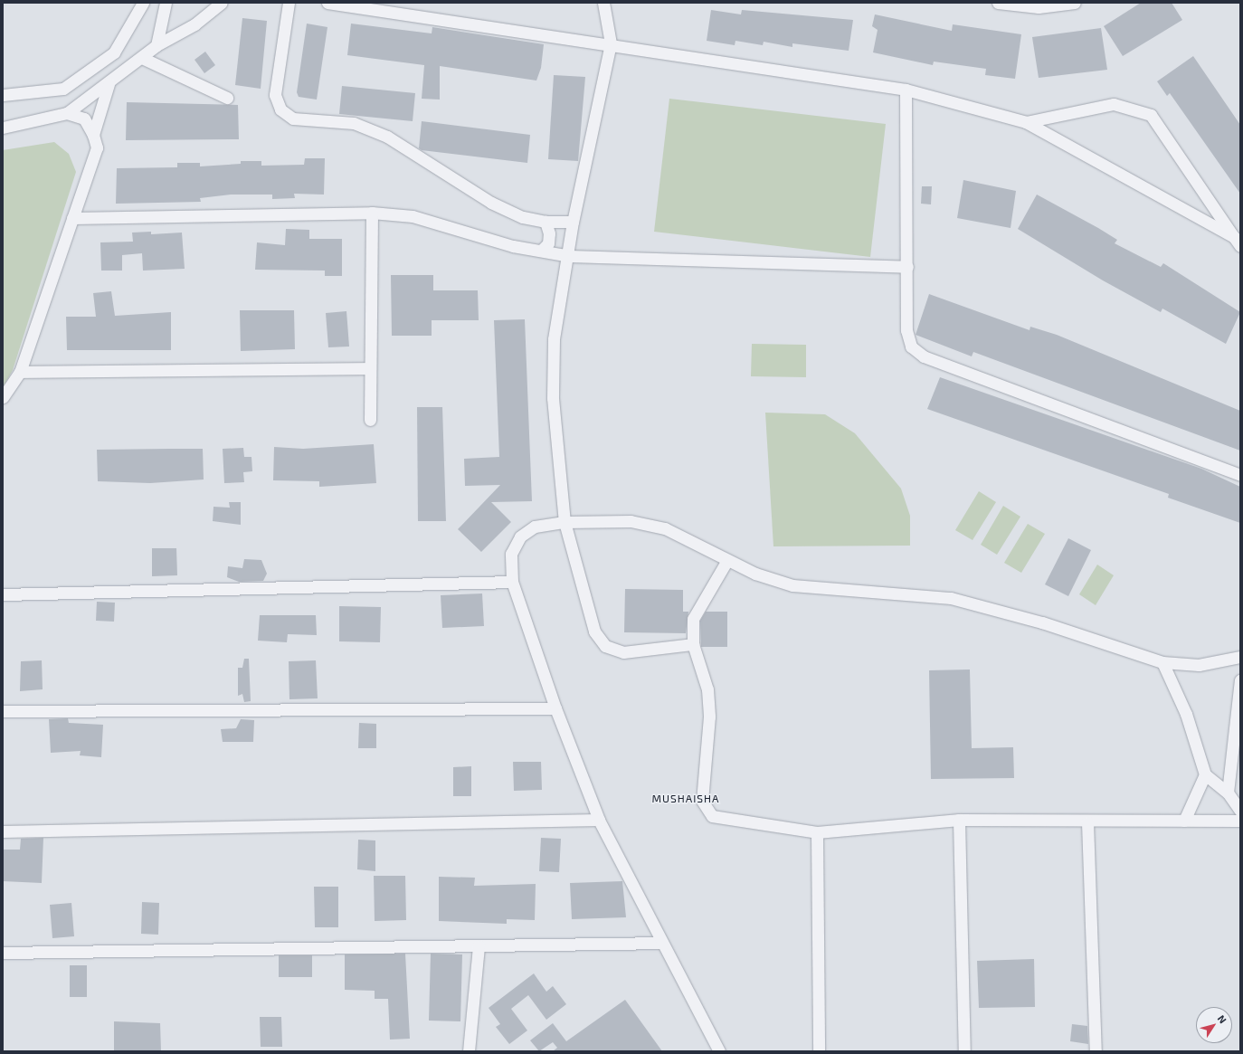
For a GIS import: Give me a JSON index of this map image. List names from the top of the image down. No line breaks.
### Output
{"districts":["MUSHAISHA"],"north":"top right"}
